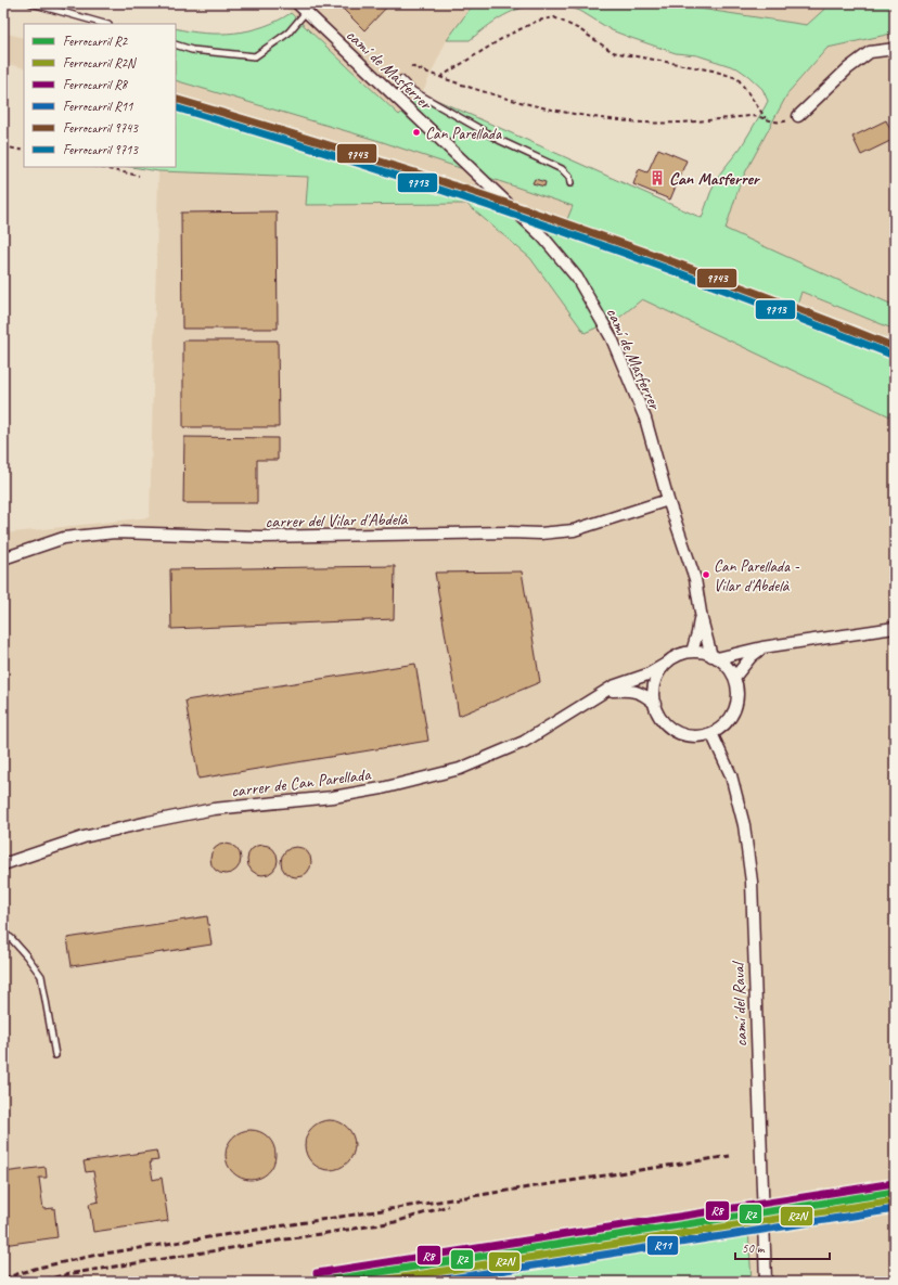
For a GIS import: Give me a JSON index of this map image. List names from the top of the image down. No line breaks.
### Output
{"streets":{"street":["camí de Masferrer","carrer del Vilar d'Abdelà","carrer de Can Parellada","camí del Raval"]},"crossings":[["camí de Masferrer","carrer del Vilar d'Abdelà"],["camí de Masferrer","carrer de Can Parellada"],["camí de Masferrer","camí del Raval"],["carrer de Can Parellada","camí del Raval"]],"places":{"other":["Can Parellada","Can Parellada - Vilar d'Abdelà"],"building":["Can Masferrer"]},"lines":["rail line 9743","rail line 9713","rail line R8","rail line R2","rail line R2N","rail line R11"],"legend":["Ferrocarril R2","Ferrocarril R2N","Ferrocarril R8","Ferrocarril R11","Ferrocarril 9743","Ferrocarril 9713"],"scale_bar":"50 m"}
